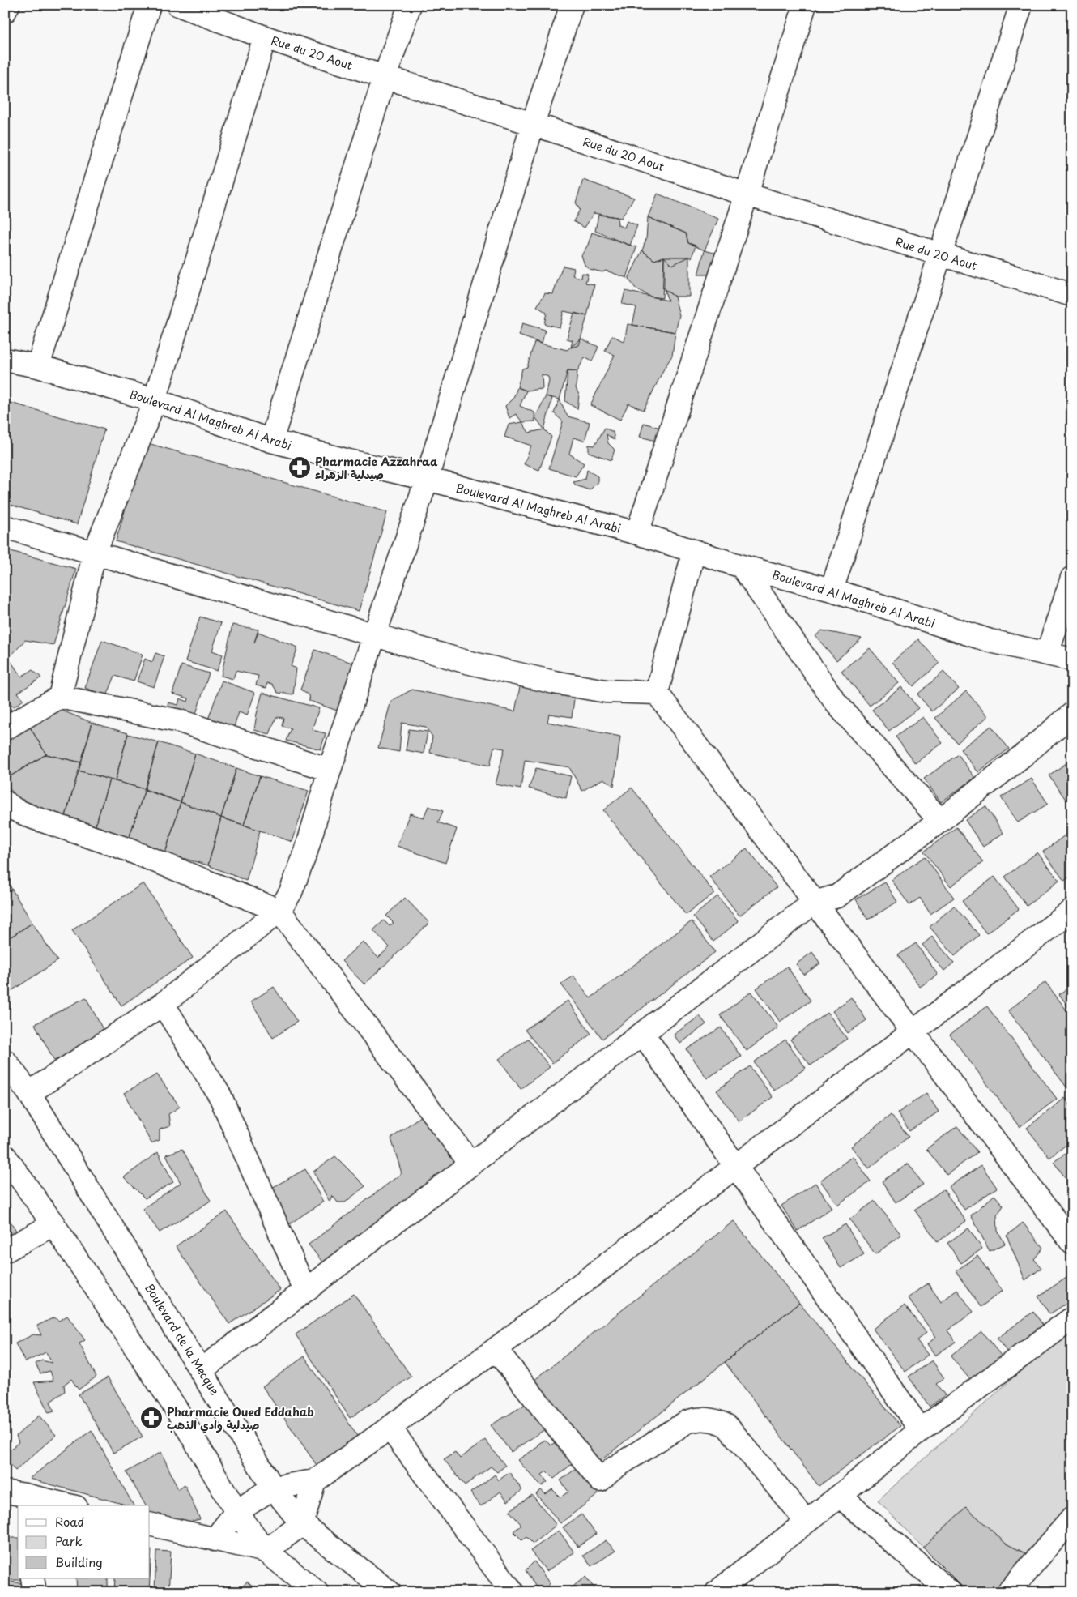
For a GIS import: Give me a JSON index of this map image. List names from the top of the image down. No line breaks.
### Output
{"streets":{"street":["Rue du 20 Aout","Boulevard Al Maghreb Al Arabi","Boulevard de la Mecque"]},"places":{"pharmacy":["Pharmacie Azzahraa صيدلية الزهراء","Pharmacie Oued Eddahab صيدلية وادي الذهب"]},"legend":["Road","Park","Building"]}
